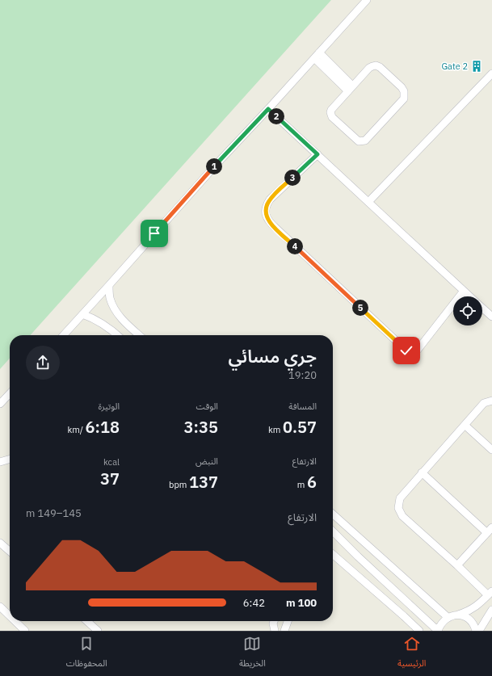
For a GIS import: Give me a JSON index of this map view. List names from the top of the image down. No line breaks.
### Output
{"places":{"building":["Gate 2"]},"page":{"pins":["2","1","3","4","5"],"heading":["جري مسائي","19:20"],"stats":[["المسافة","0.57 km"],["الوقت","3:35"],["الوتيرة","6:18 /km"],["الارتفاع","6 m"],["النبض","137 bpm"],["kcal","37"]],"chart":["الارتفاع","145–149 m"],"list":[{"name":"100 m","note":"6:42"}],"tabs":["الرئيسية","الخريطة","المحفوظات"]}}
